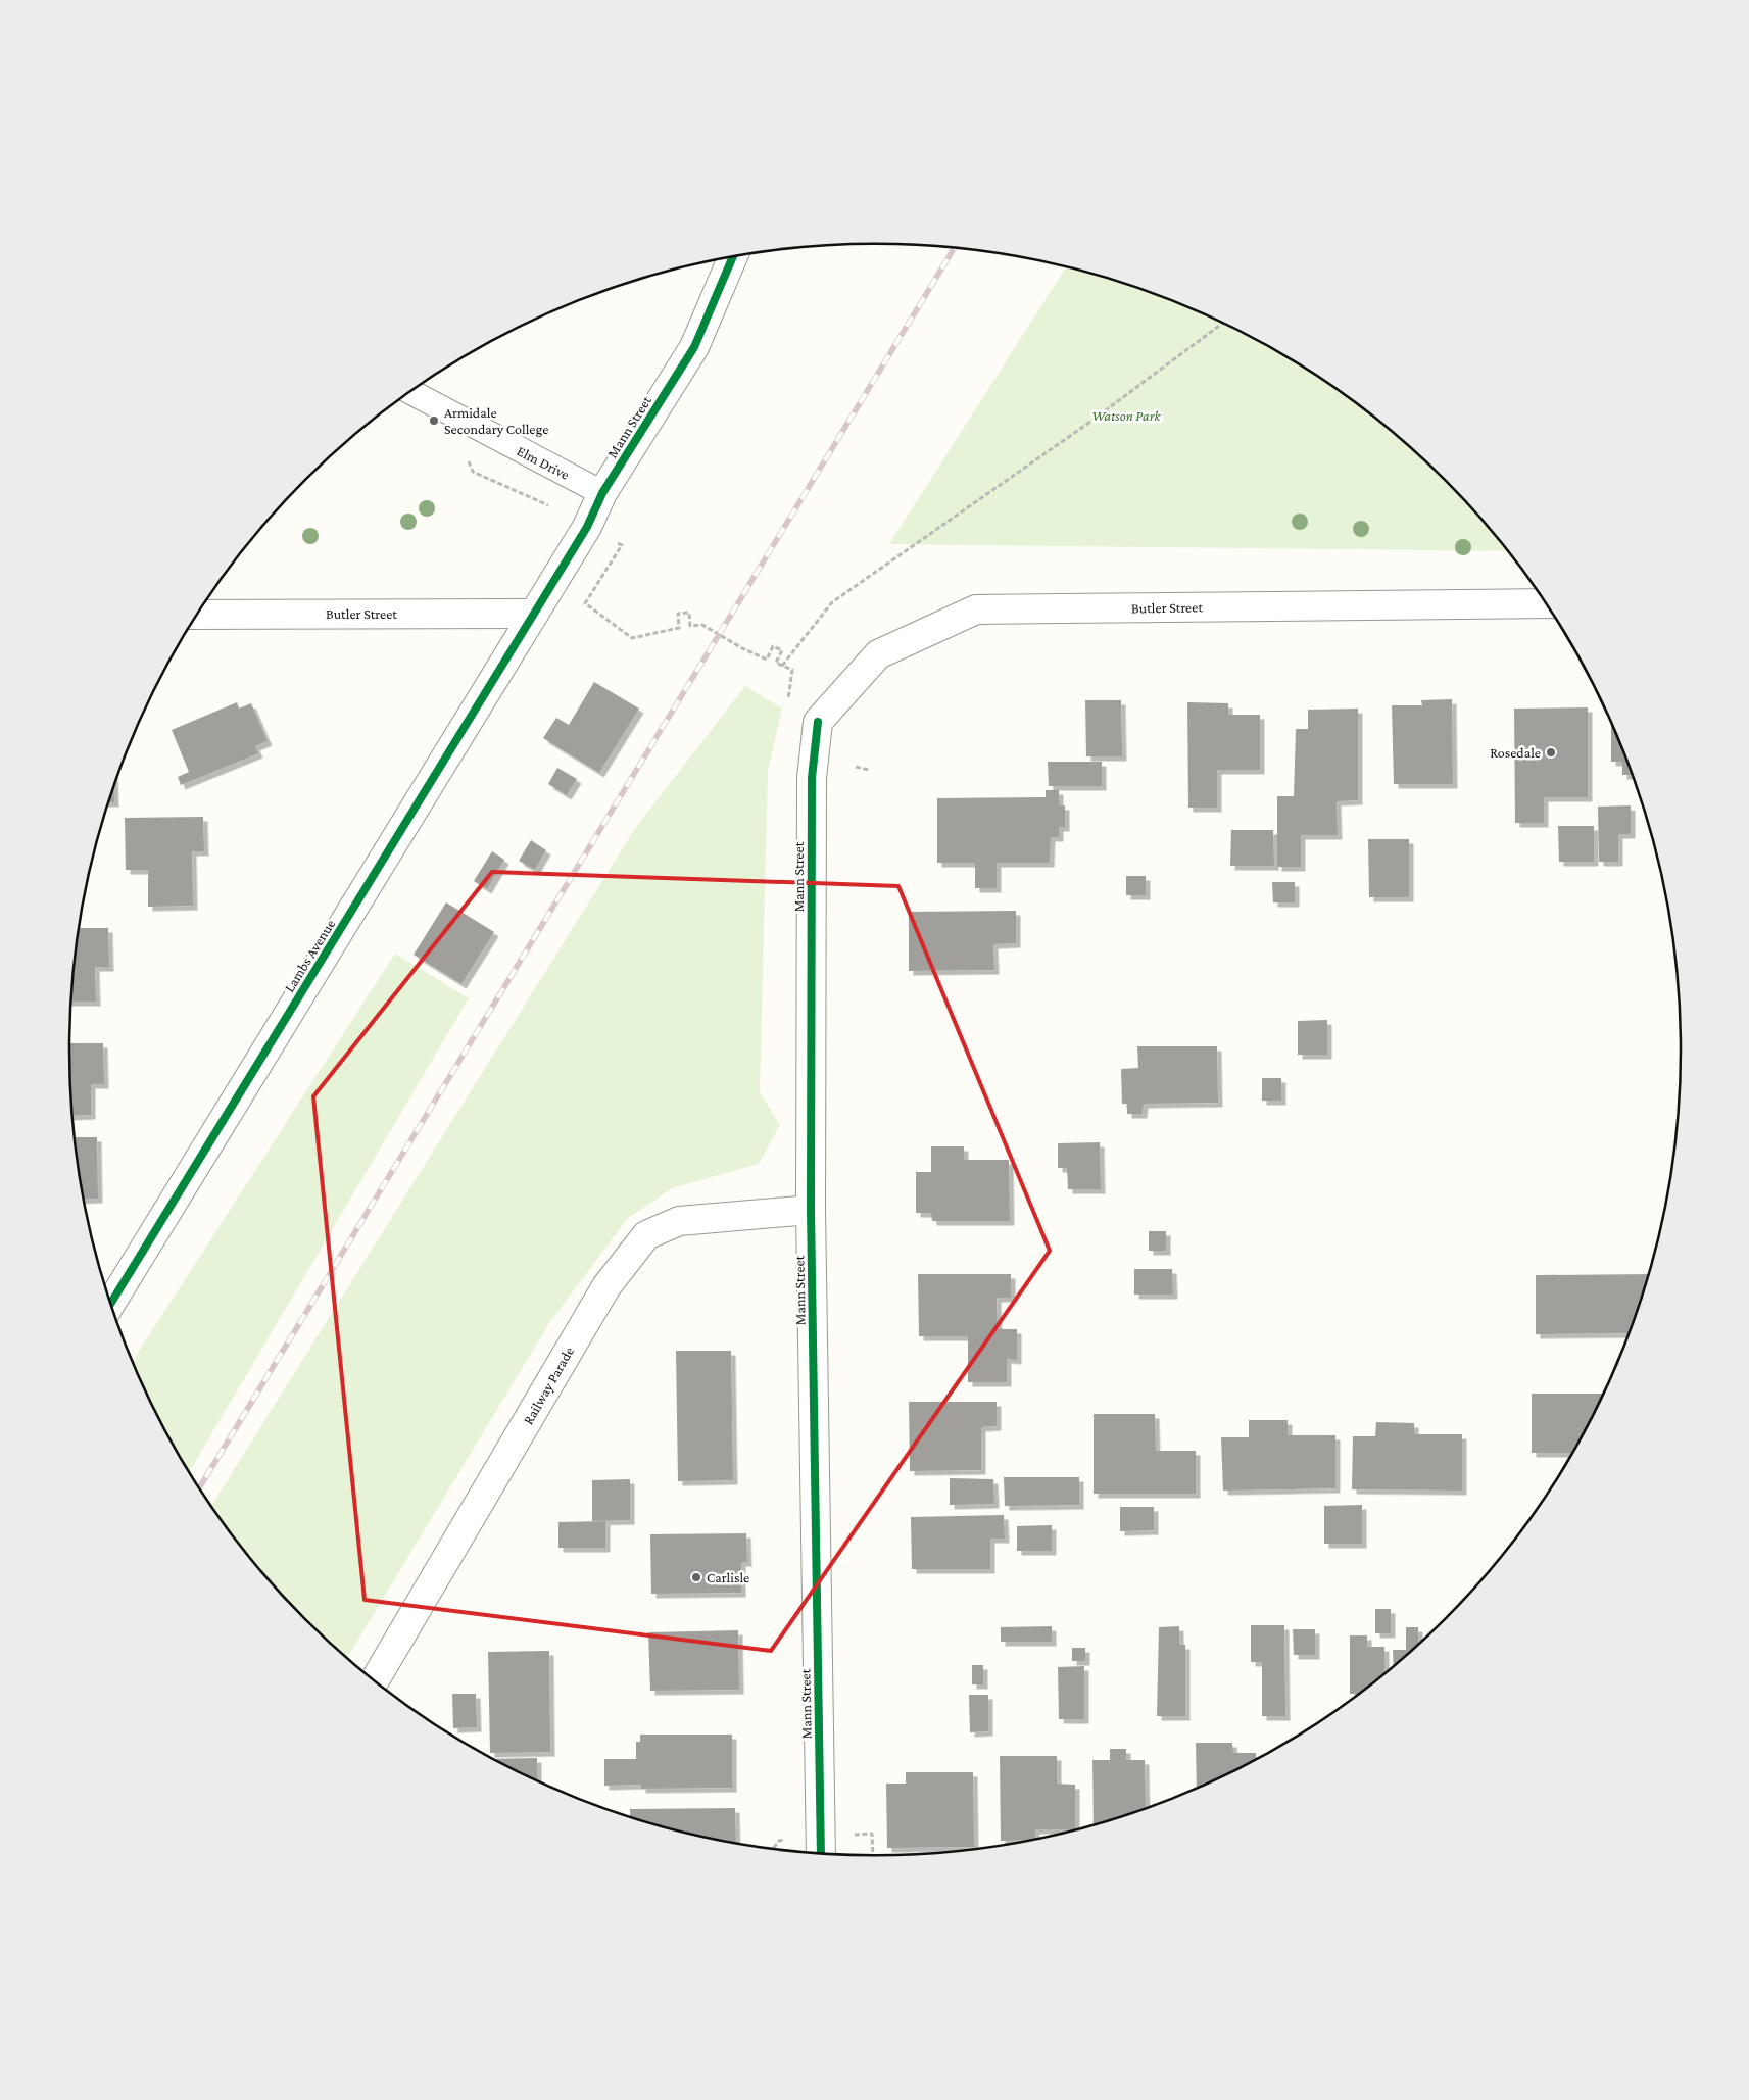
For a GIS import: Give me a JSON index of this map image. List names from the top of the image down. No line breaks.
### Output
{"streets":{"street":["Mann Street","Butler Street","Lambs Avenue","Railway Parade"],"lane":["Elm Drive"]},"crossings":[["Mann Street","Elm Drive"],["Mann Street","Butler Street"],["Mann Street","Lambs Avenue"],["Mann Street","Railway Parade"],["Butler Street","Lambs Avenue"]],"parks":["Watson Park"],"places":["Armidale Secondary College","Rosedale","Carlisle"]}
